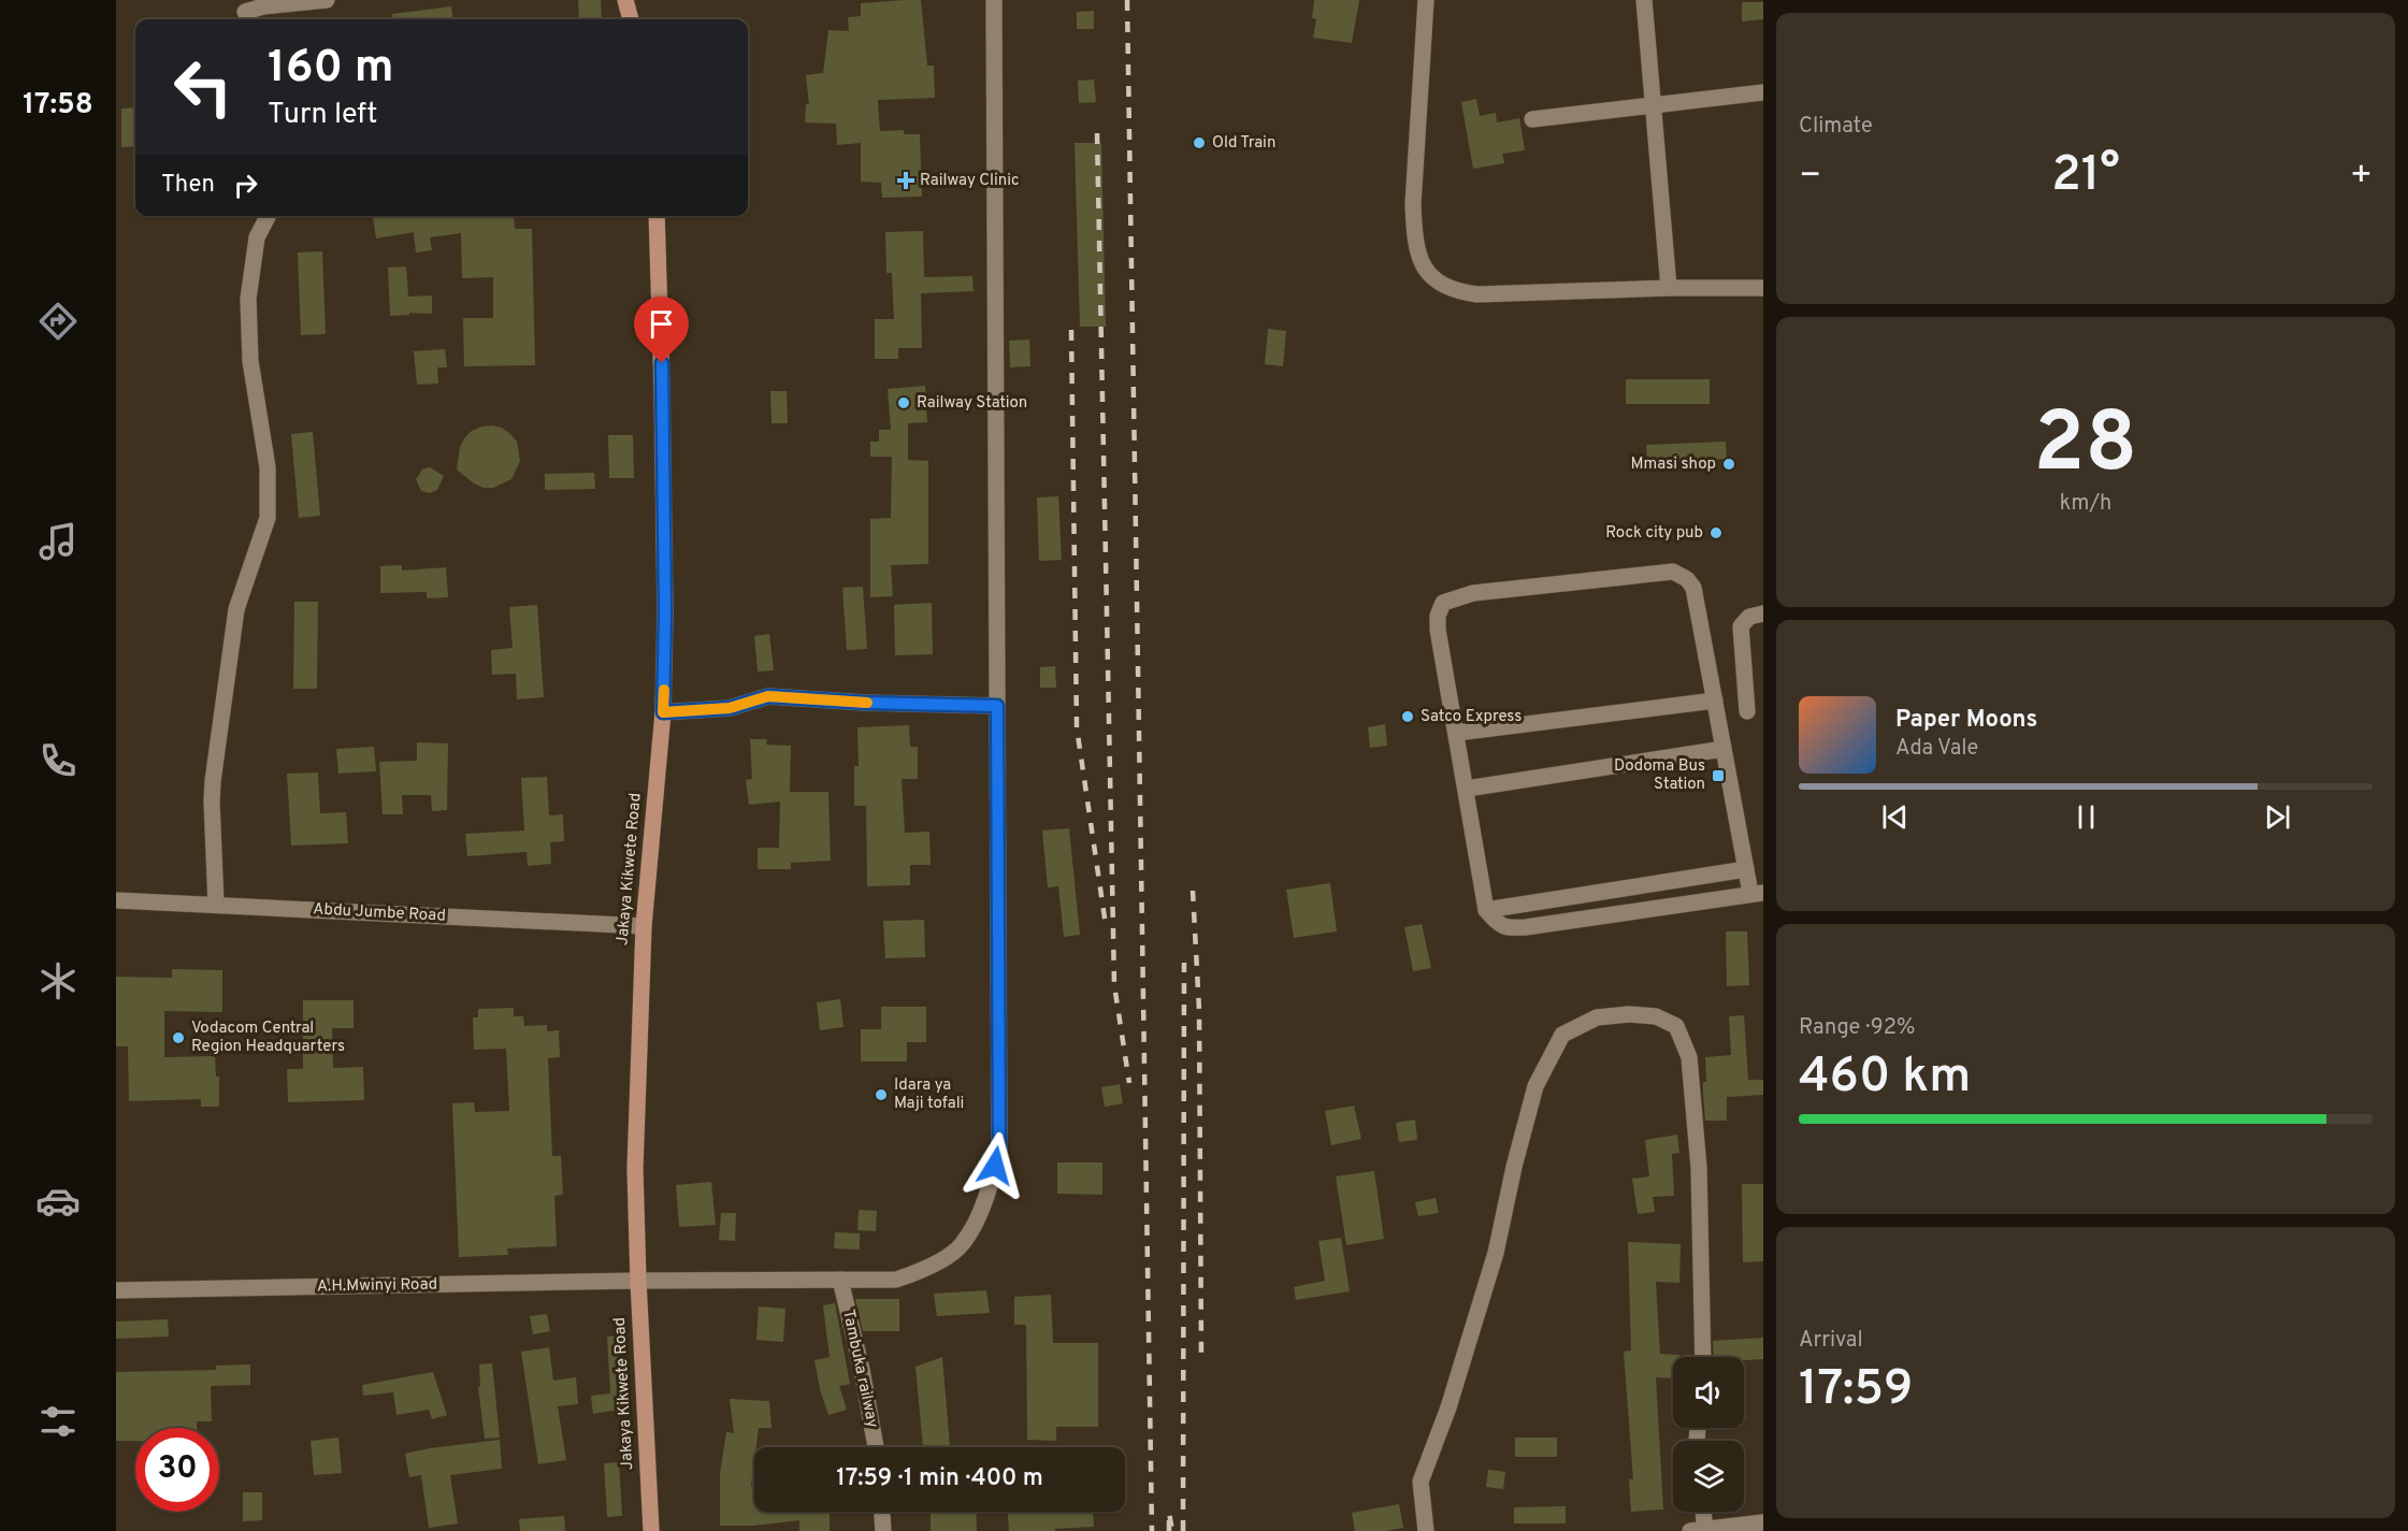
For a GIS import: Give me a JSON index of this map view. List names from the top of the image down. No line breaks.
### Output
{"streets":{"main road":["Jakaya Kikwete Road"],"street":["Abdu Jumbe Road","A.H.Mwinyi Road","Tambuka railway"]},"crossings":[["Jakaya Kikwete Road","Abdu Jumbe Road"],["Jakaya Kikwete Road","A.H.Mwinyi Road"],["A.H.Mwinyi Road","Tambuka railway"]],"places":{"other":["Old Train","Railway Station","Mmasi shop","Rock city pub","Satco Express","Vodacom Central Region Headquarters","Idara ya Maji tofali"],"health":["Railway Clinic"],"transit":["Dodoma Bus Station"]},"page":{"tabs":"17:58","tile":["Climate",["28","km/h"],["Range · 92%","460 km"],["Arrival","17:59"]],"turn":["160 m","Turn left"],"heat":["−","21°","+"],"then":"Then","song":["Paper Moons","Ada Vale"],"limit":"30","trip":"17:59 · 1 min · 400 m"}}
